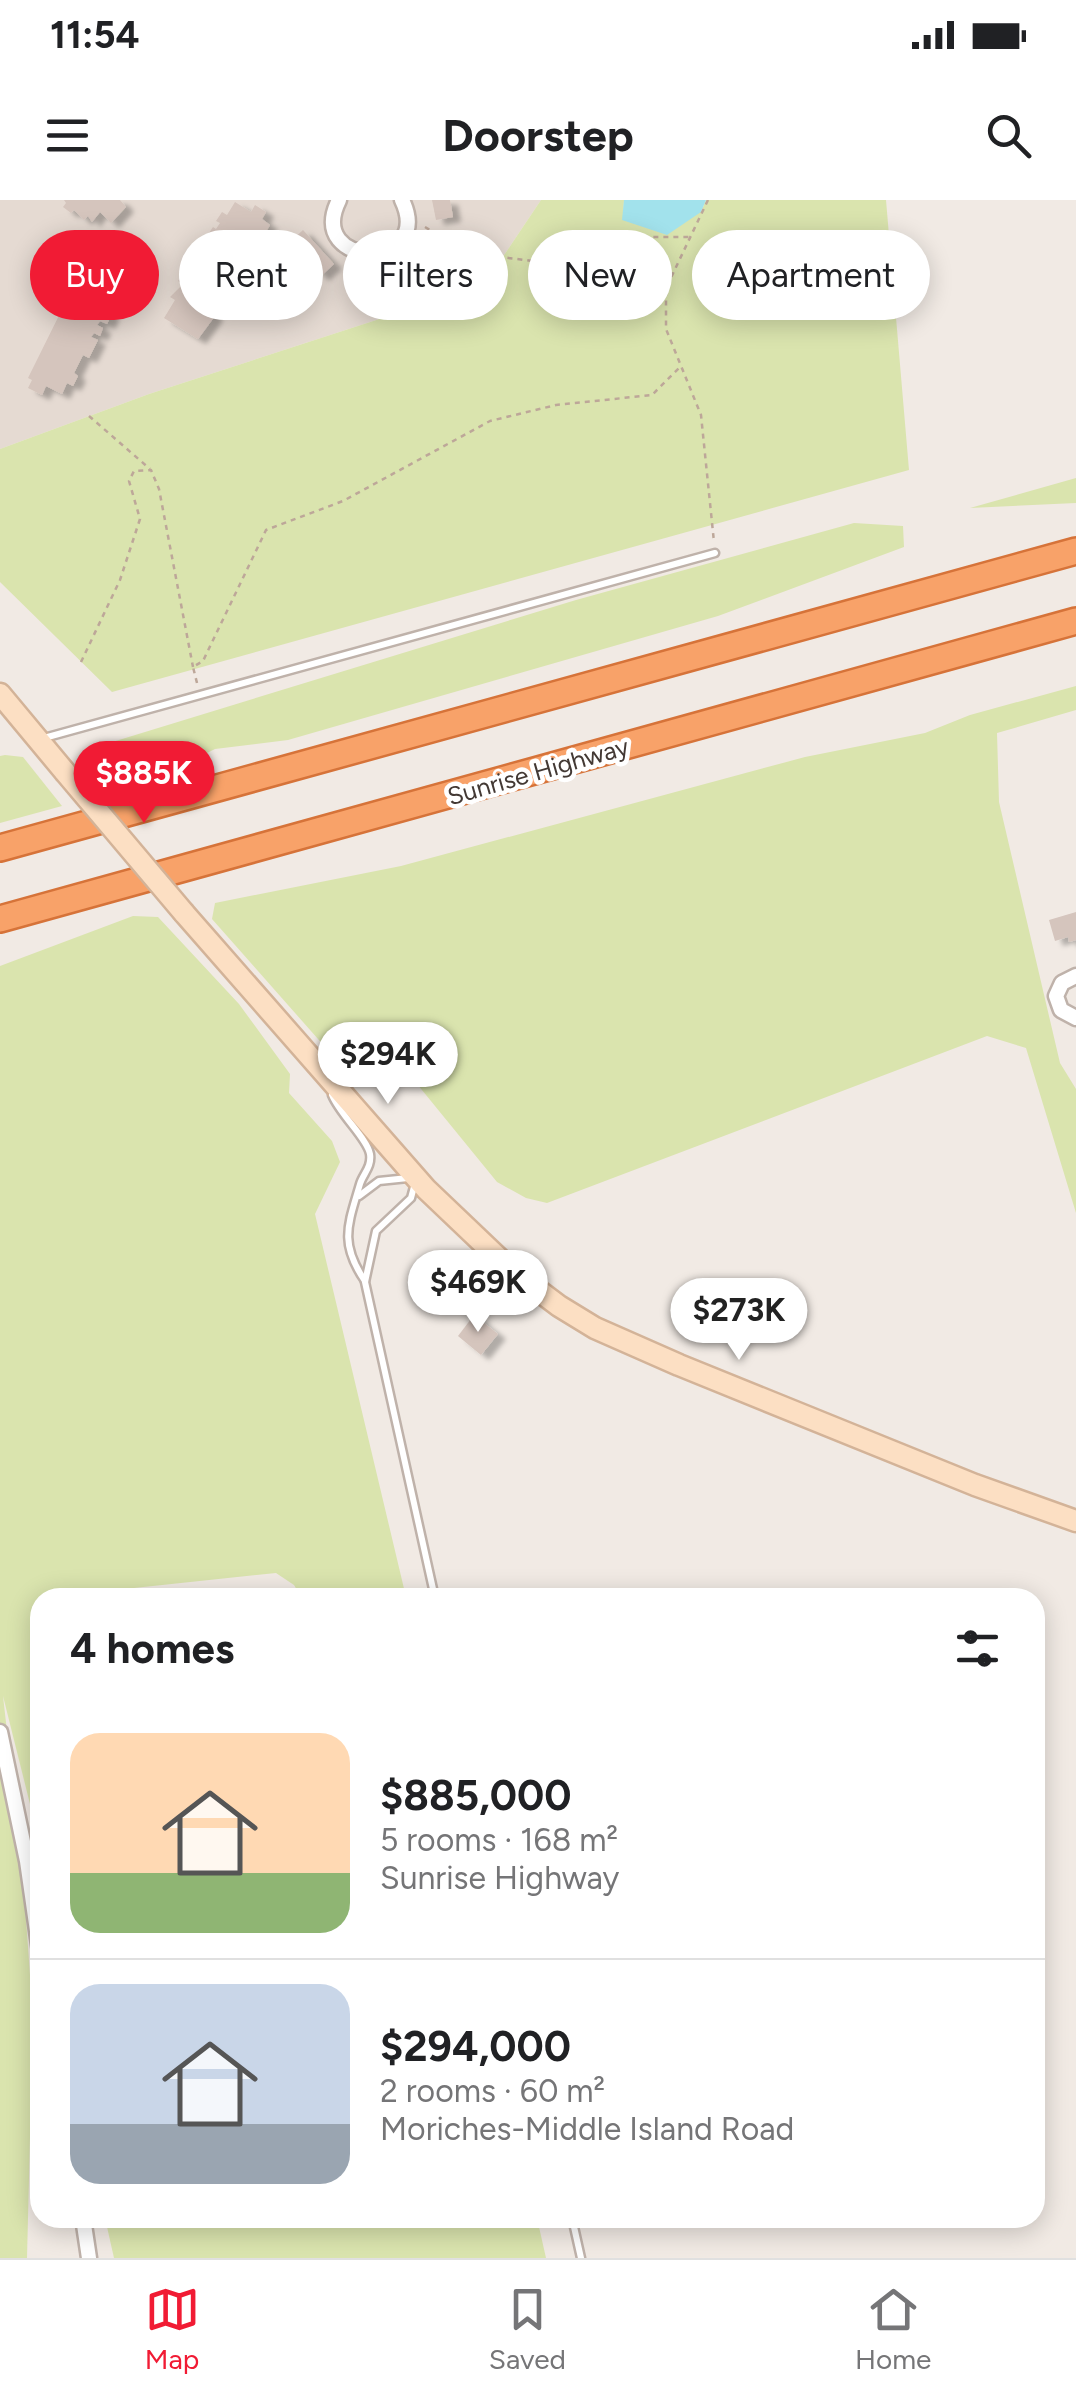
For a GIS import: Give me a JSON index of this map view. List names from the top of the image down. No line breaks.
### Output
{"streets":{"highway":["Sunrise Highway"]},"page":{"status":"11:54","header":"Doorstep","chip":["Buy","Rent","Filters","New","Apartment"],"price":["$885K","$294K","$469K","$273K"],"heading":"4 homes","list":[{"name":"$885,000","note":"5 rooms · 168 m² · Sunrise Highway"},{"name":"$294,000","note":"2 rooms · 60 m² · Moriches-Middle Island Road"}],"tabs":["Map","Saved","Home"]}}
